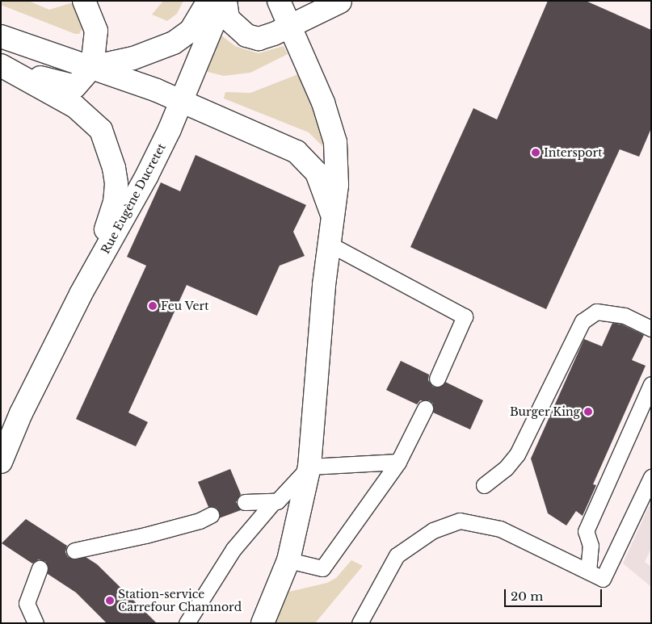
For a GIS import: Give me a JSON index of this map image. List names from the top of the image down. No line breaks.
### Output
{"streets":{"street":["Rue Eugène Ducretet"]},"places":["Intersport","Feu Vert","Burger King","Station-service Carrefour Chamnord"],"scale_bar":"20 m"}
